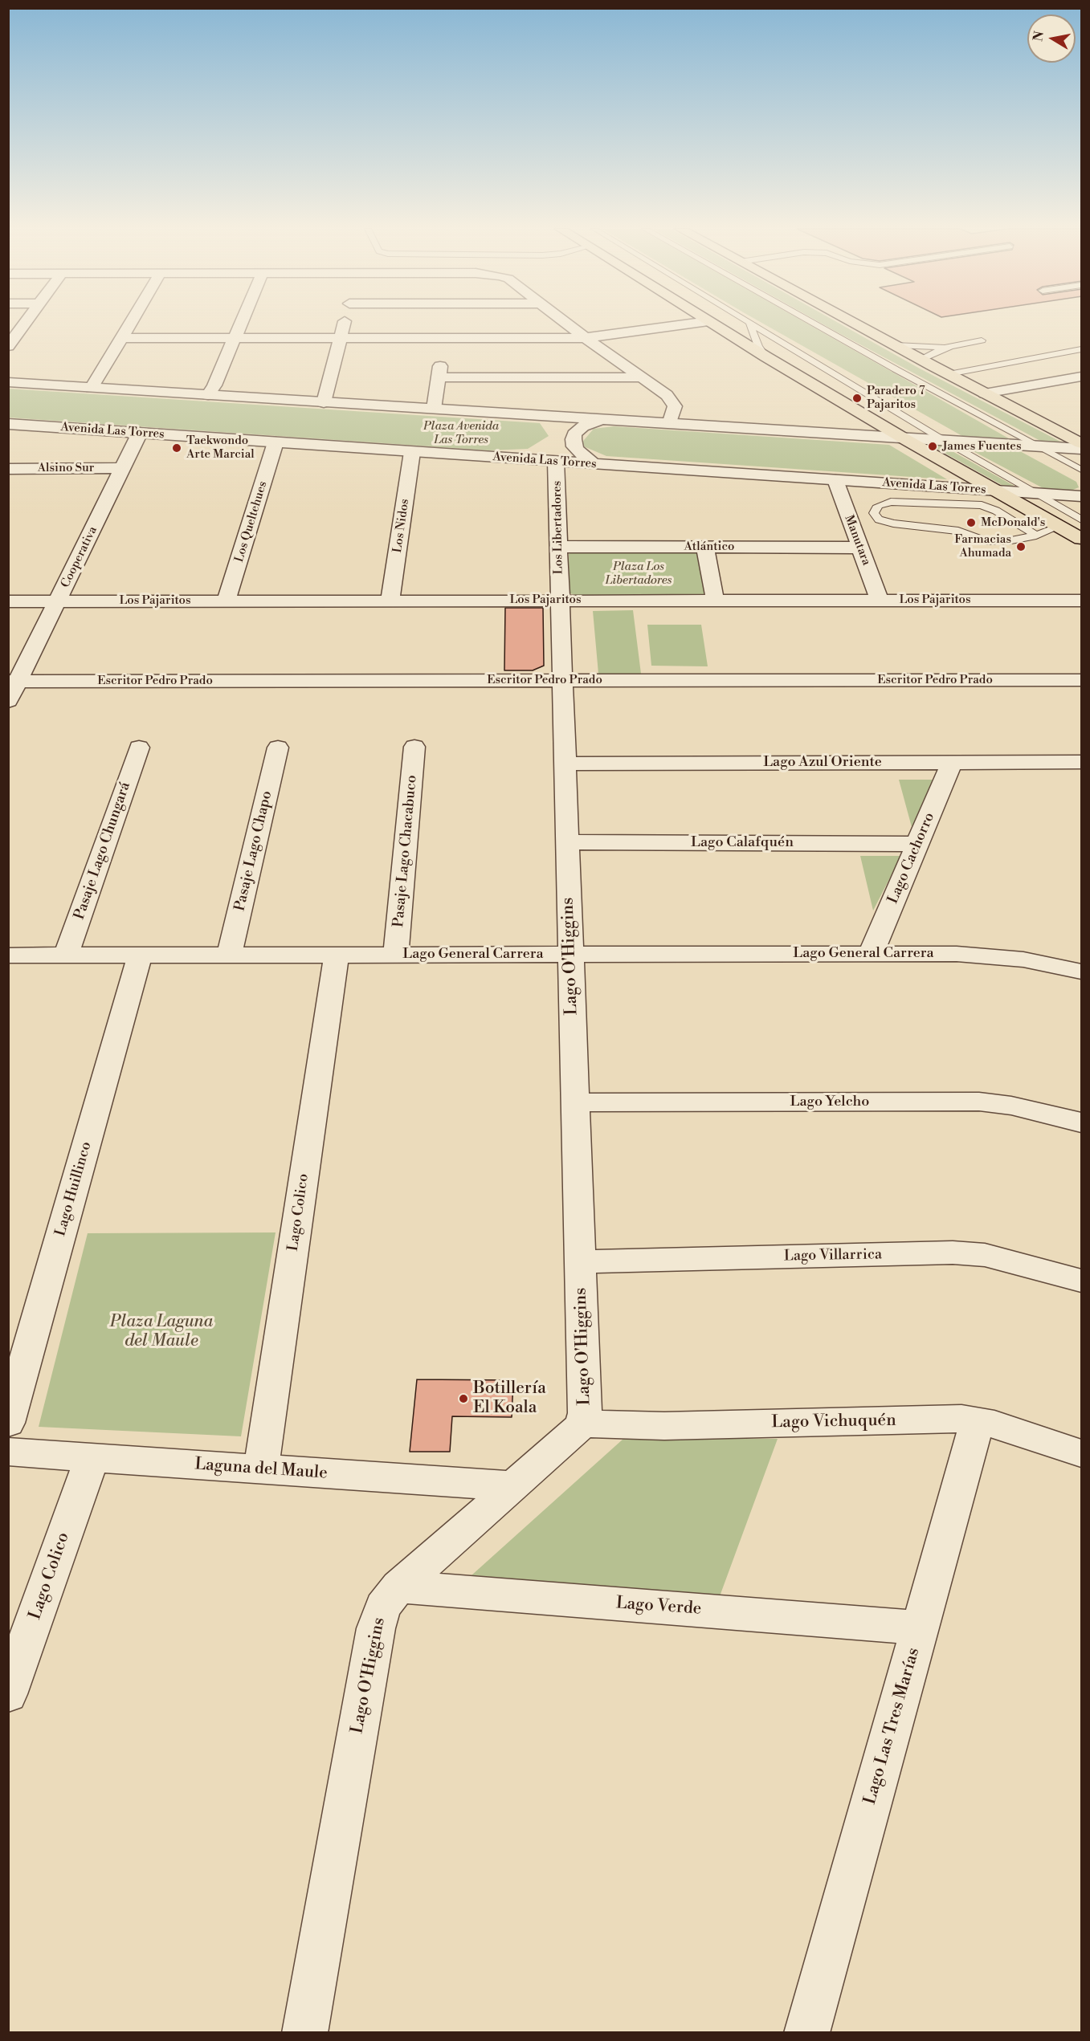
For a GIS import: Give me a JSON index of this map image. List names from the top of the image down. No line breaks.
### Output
{"streets":{"street":["Avenida Las Torres","Alsino Sur","Los Queltehues","Los Nidos","Los Libertadores","Manutara","Atlántico","Cooperativa","Los Pajaritos","Escritor Pedro Prado","Lago Azul Oriente","Lago Calafquén","Pasaje Lago Chungará","Pasaje Lago Chapo","Pasaje Lago Chacabuco","Lago Cachorro","Lago General Carrera","Lago O'Higgins","Lago Yelcho","Lago Huillinco","Lago Colico","Lago Villarrica","Lago Vichuquén","Laguna del Maule","Lago Verde","Lago Las Tres Marías"]},"crossings":[["Avenida Las Torres","Los Queltehues"],["Avenida Las Torres","Los Nidos"],["Avenida Las Torres","Los Libertadores"],["Avenida Las Torres","Manutara"],["Avenida Las Torres","Cooperativa"],["Alsino Sur","Cooperativa"],["Los Queltehues","Los Pajaritos"],["Los Nidos","Los Pajaritos"],["Los Libertadores","Atlántico"],["Los Libertadores","Los Pajaritos"],["Los Libertadores","Escritor Pedro Prado"],["Los Libertadores","Lago O'Higgins"],["Manutara","Atlántico"],["Manutara","Los Pajaritos"],["Cooperativa","Los Pajaritos"],["Cooperativa","Escritor Pedro Prado"],["Escritor Pedro Prado","Lago O'Higgins"],["Lago Azul Oriente","Lago Cachorro"],["Lago Azul Oriente","Lago O'Higgins"],["Lago Calafquén","Lago Cachorro"],["Lago Calafquén","Lago O'Higgins"],["Pasaje Lago Chungará","Lago General Carrera"],["Pasaje Lago Chapo","Lago General Carrera"],["Pasaje Lago Chacabuco","Lago General Carrera"],["Lago Cachorro","Lago General Carrera"],["Lago General Carrera","Lago O'Higgins"],["Lago General Carrera","Lago Huillinco"],["Lago General Carrera","Lago Colico"],["Lago O'Higgins","Lago Yelcho"],["Lago O'Higgins","Lago Villarrica"],["Lago O'Higgins","Lago Vichuquén"],["Lago O'Higgins","Laguna del Maule"],["Lago O'Higgins","Lago Verde"],["Lago Colico","Laguna del Maule"],["Lago Vichuquén","Lago Las Tres Marías"],["Lago Verde","Lago Las Tres Marías"]],"parks":["Plaza Avenida Las Torres","Plaza Los Libertadores","Plaza Laguna del Maule"],"places":["Paradero 7 Pajaritos","James Fuentes","Taekwondo Arte Marcial","McDonald's","Farmacias Ahumada","Botillería El Koala"],"north":"left"}
